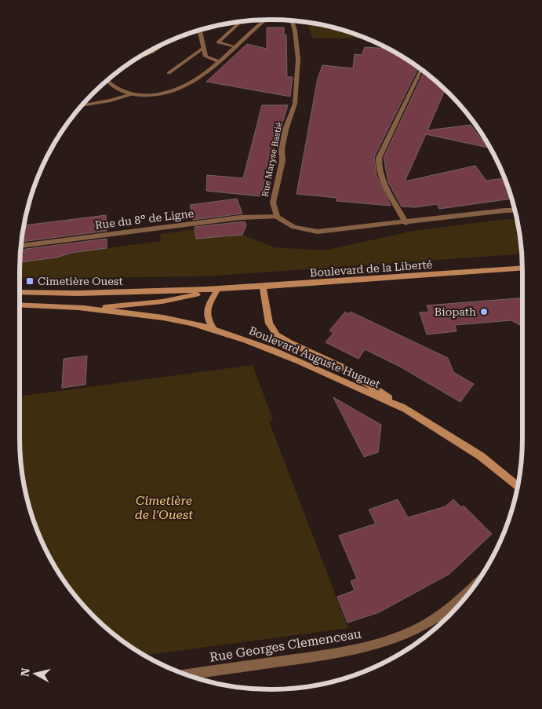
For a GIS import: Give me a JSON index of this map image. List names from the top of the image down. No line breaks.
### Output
{"streets":{"main road":["Boulevard de la Liberté","Boulevard Auguste Huguet"],"street":["Rue Maryse Bastié","Rue du 8° de Ligne","Rue Georges Clemenceau"]},"crossings":[["Rue Maryse Bastié","Rue du 8° de Ligne"],["Boulevard de la Liberté","Boulevard Auguste Huguet"]],"parks":["Cimetière de l'Ouest"],"places":{"transit":["Cimetière Ouest"],"other":["Biopath"]},"north":"left"}
